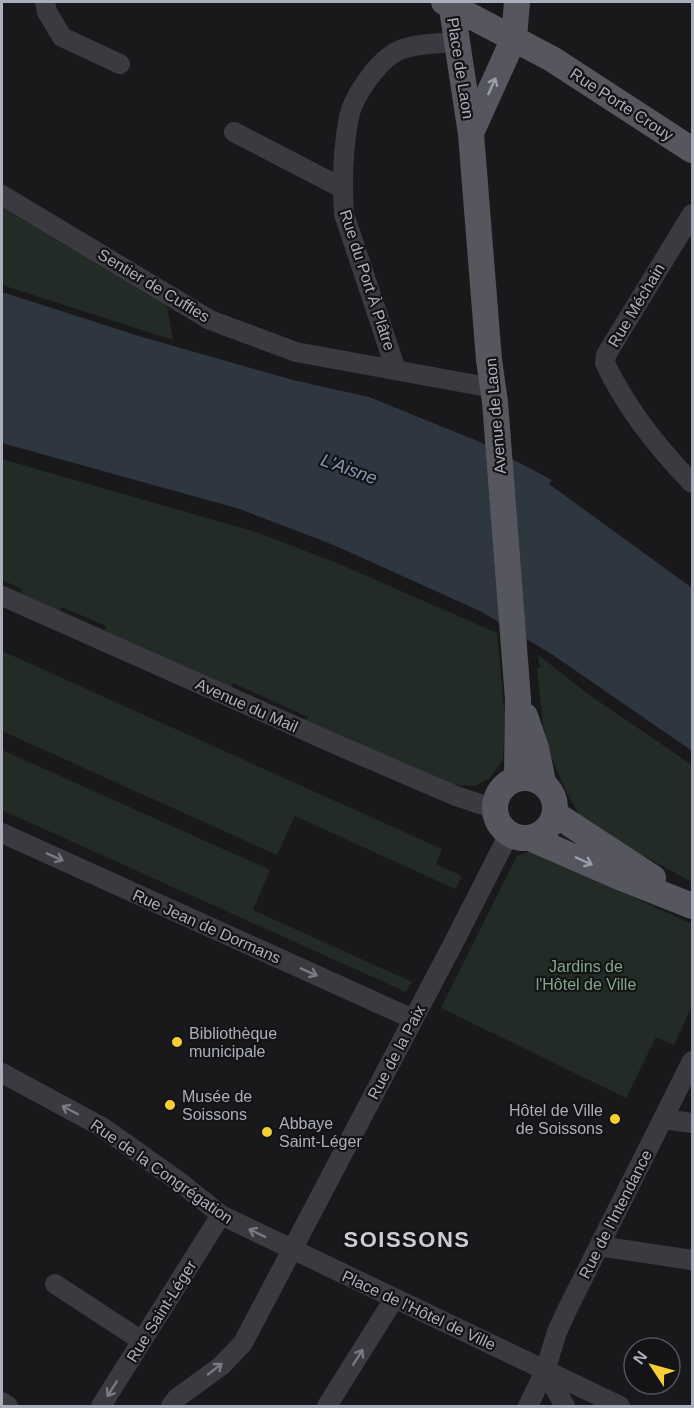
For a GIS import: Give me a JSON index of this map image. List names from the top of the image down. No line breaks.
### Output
{"streets":{"main road":["Place de Laon","Rue Porte Crouy","Avenue de Laon"],"street":["Rue du Port À Plâtre","Sentier de Cuffies","Rue Méchain","Avenue du Mail","Rue Jean de Dormans","Rue de la Paix","Rue de la Congrégation","Rue de l'Intendance","Place de l'Hôtel de Ville","Rue Saint-Léger"]},"crossings":[["Place de Laon","Rue Porte Crouy"],["Place de Laon","Rue du Port À Plâtre"],["Place de Laon","Avenue de Laon"],["Rue du Port À Plâtre","Sentier de Cuffies"],["Sentier de Cuffies","Avenue de Laon"],["Avenue de Laon","Avenue du Mail"],["Avenue de Laon","Rue de la Paix"],["Avenue du Mail","Rue de la Paix"],["Rue Jean de Dormans","Rue de la Paix"],["Rue de la Paix","Rue de la Congrégation"],["Rue de la Paix","Place de l'Hôtel de Ville"],["Rue de la Congrégation","Place de l'Hôtel de Ville"],["Rue de la Congrégation","Rue Saint-Léger"],["Rue de l'Intendance","Place de l'Hôtel de Ville"]],"one_way":["Rue Jean de Dormans","Rue de la Congrégation"],"districts":["SOISSONS"],"water":["L'Aisne"],"parks":["Jardins de l'Hôtel de Ville"],"places":["Bibliothèque municipale","Musée de Soissons","Hôtel de Ville de Soissons","Abbaye Saint-Léger"],"north":"top left"}
